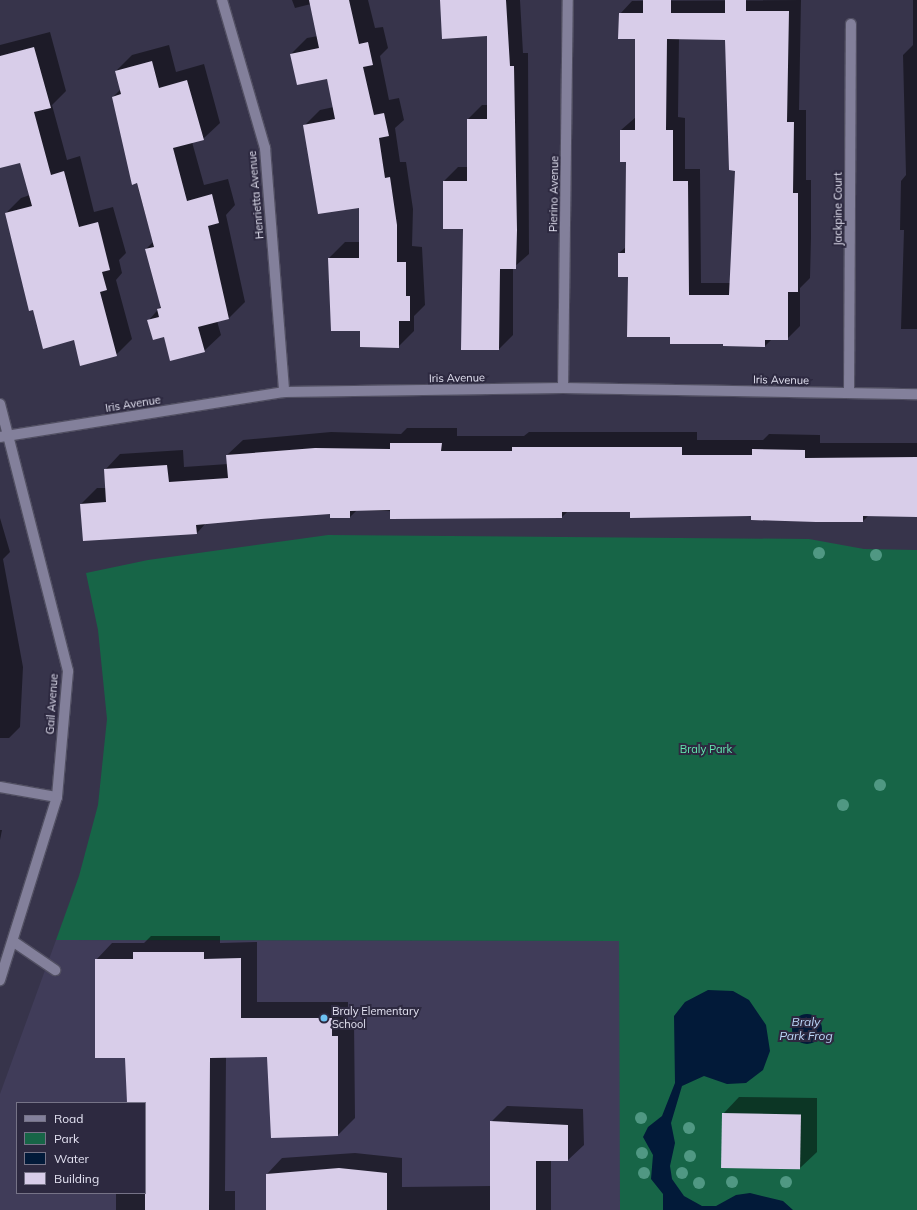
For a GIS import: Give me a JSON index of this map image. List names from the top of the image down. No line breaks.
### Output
{"streets":{"street":["Pierino Avenue","Henrietta Avenue","Jackpine Court","Iris Avenue","Gail Avenue"]},"crossings":[["Pierino Avenue","Iris Avenue"],["Henrietta Avenue","Iris Avenue"],["Jackpine Court","Iris Avenue"],["Iris Avenue","Gail Avenue"]],"water":["Braly Park Frog"],"parks":["Braly Park"],"places":["Braly Elementary School"],"legend":["Road","Park","Water","Building"]}
